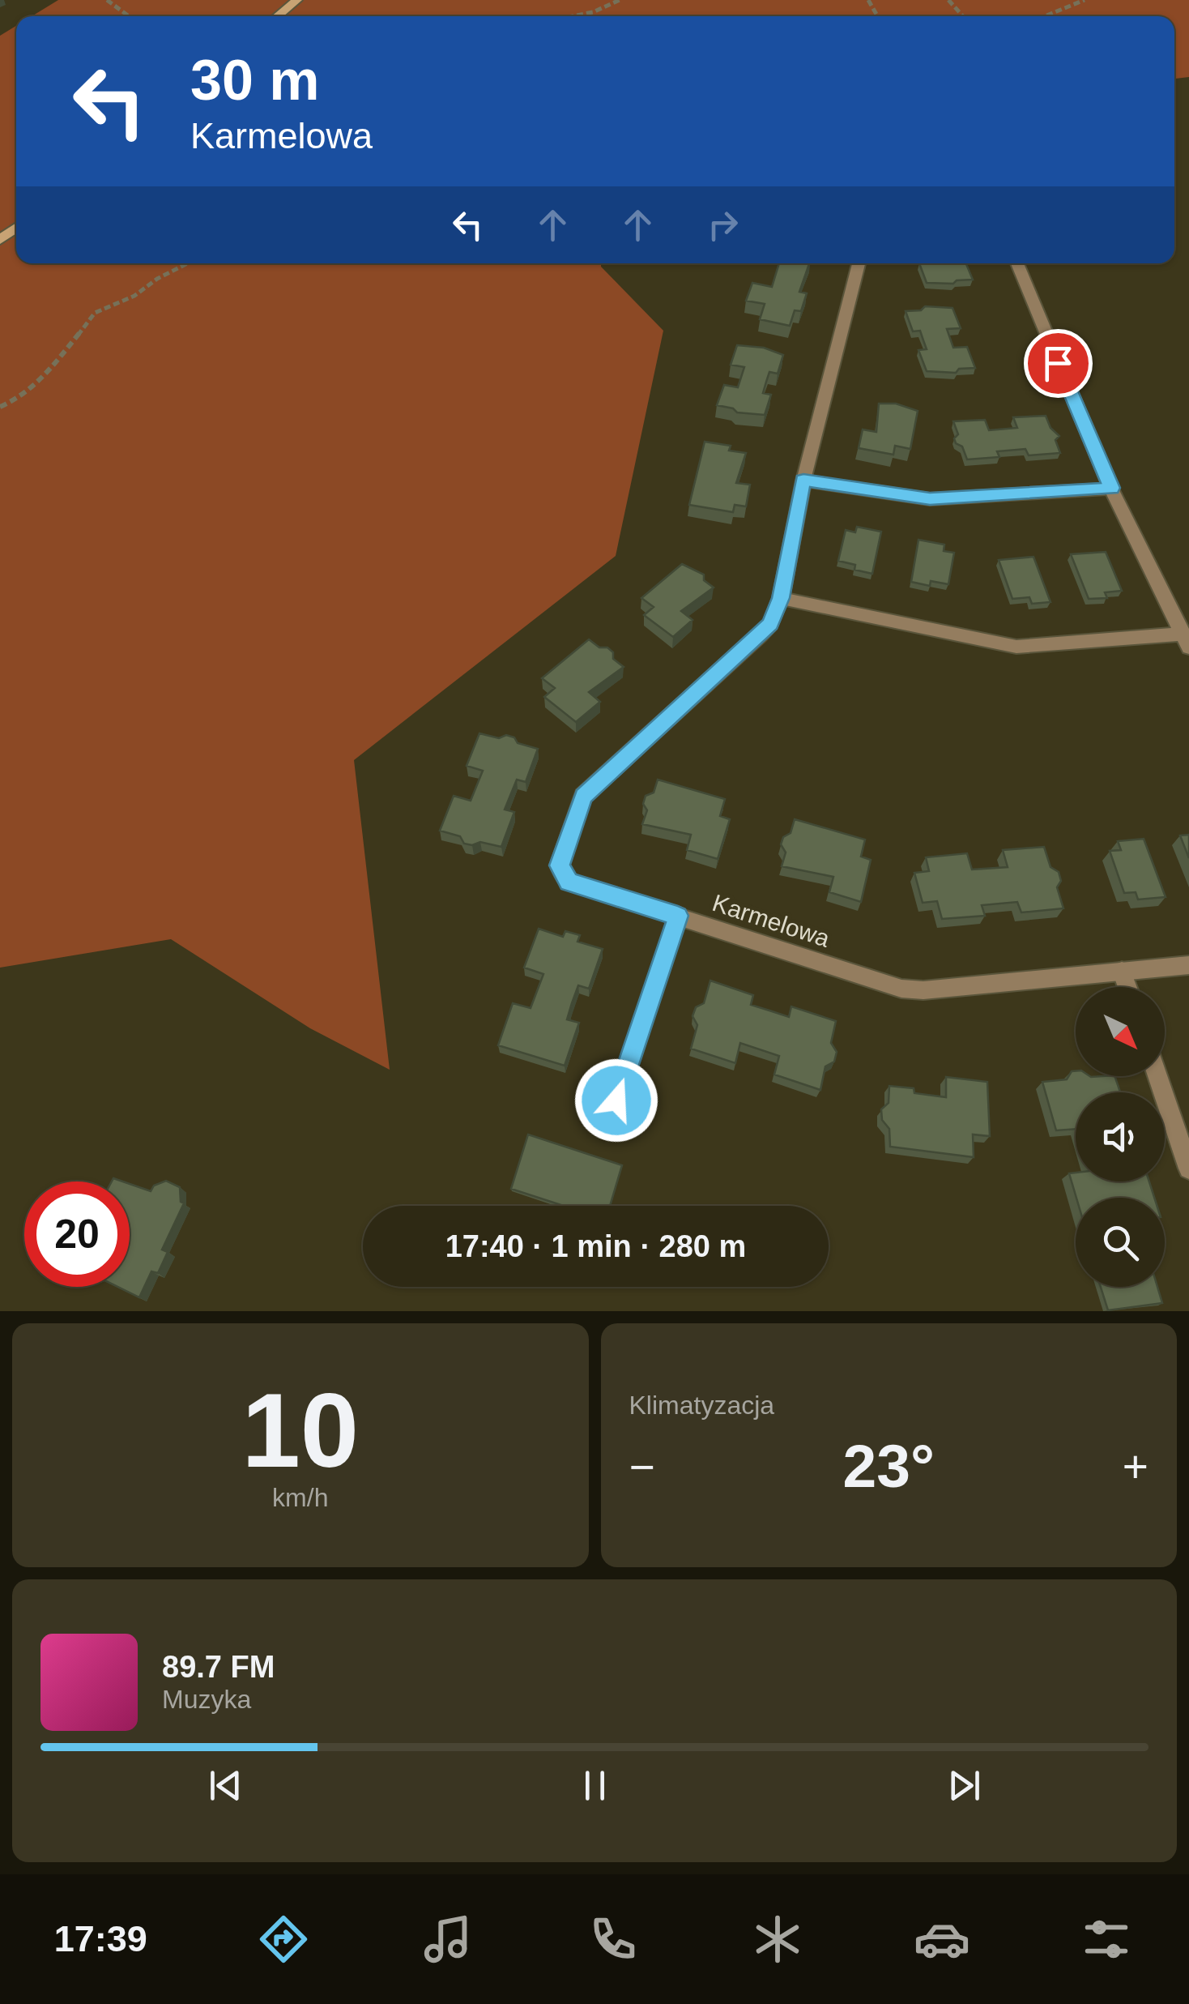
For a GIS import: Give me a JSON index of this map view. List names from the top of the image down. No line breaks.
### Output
{"streets":{"street":["Karmelowa"]},"north":"bottom right","page":{"turn":["30 m","Karmelowa"],"limit":"20","trip":"17:40 · 1 min · 280 m","tile":[["10","km/h"],"Klimatyzacja"],"heat":["−","23°","+"],"song":["89.7 FM","Muzyka"],"tabs":"17:39"}}
